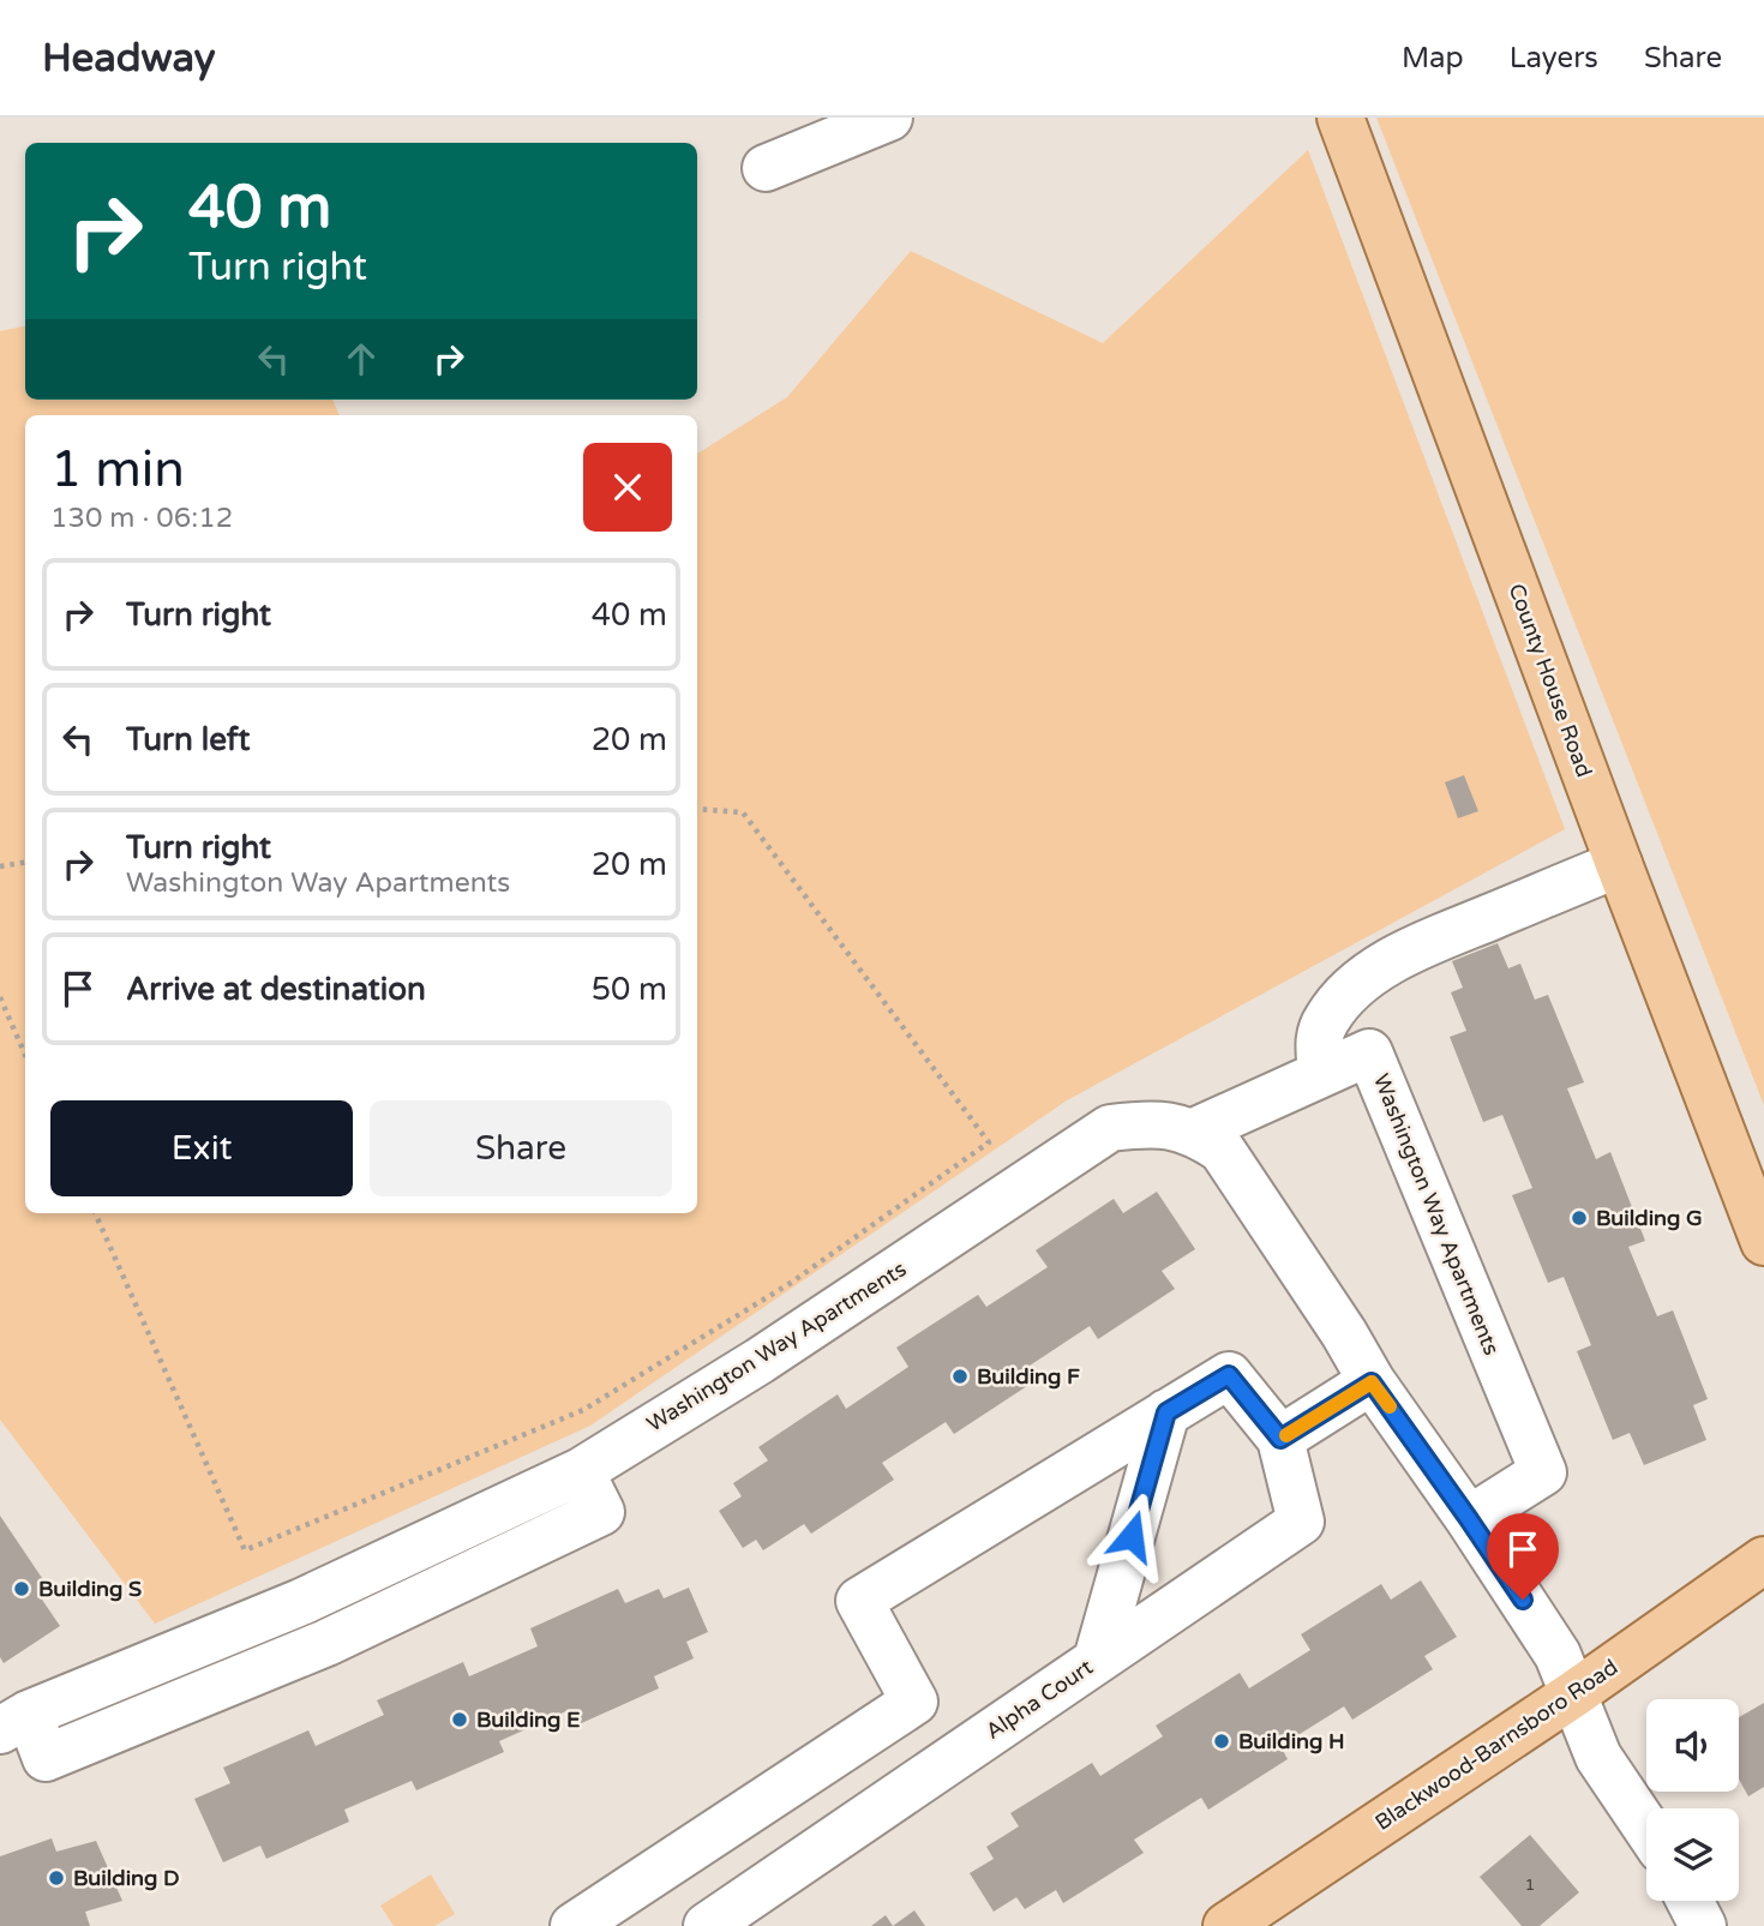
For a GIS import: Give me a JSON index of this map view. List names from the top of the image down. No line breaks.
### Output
{"streets":{"main road":["County House Road","Blackwood-Barnsboro Road"],"street":["Washington Way Apartments","Alpha Court"]},"crossings":[["Washington Way Apartments","Blackwood-Barnsboro Road"]],"places":["Building G","Building F","Building S","Building E","Building H","Building D"],"house_numbers":["1"],"page":{"header":"Headway","nav":["Map","Layers","Share"],"turn":["40 m","Turn right"],"heading":["1 min","130 m · 06:12"],"list":[{"name":"Turn right","value":"40 m"},{"name":"Turn left","value":"20 m"},{"name":"Turn right","note":"Washington Way Apartments","value":"20 m"},{"name":"Arrive at destination","value":"50 m"}],"buttons":["Exit","Share"]}}
